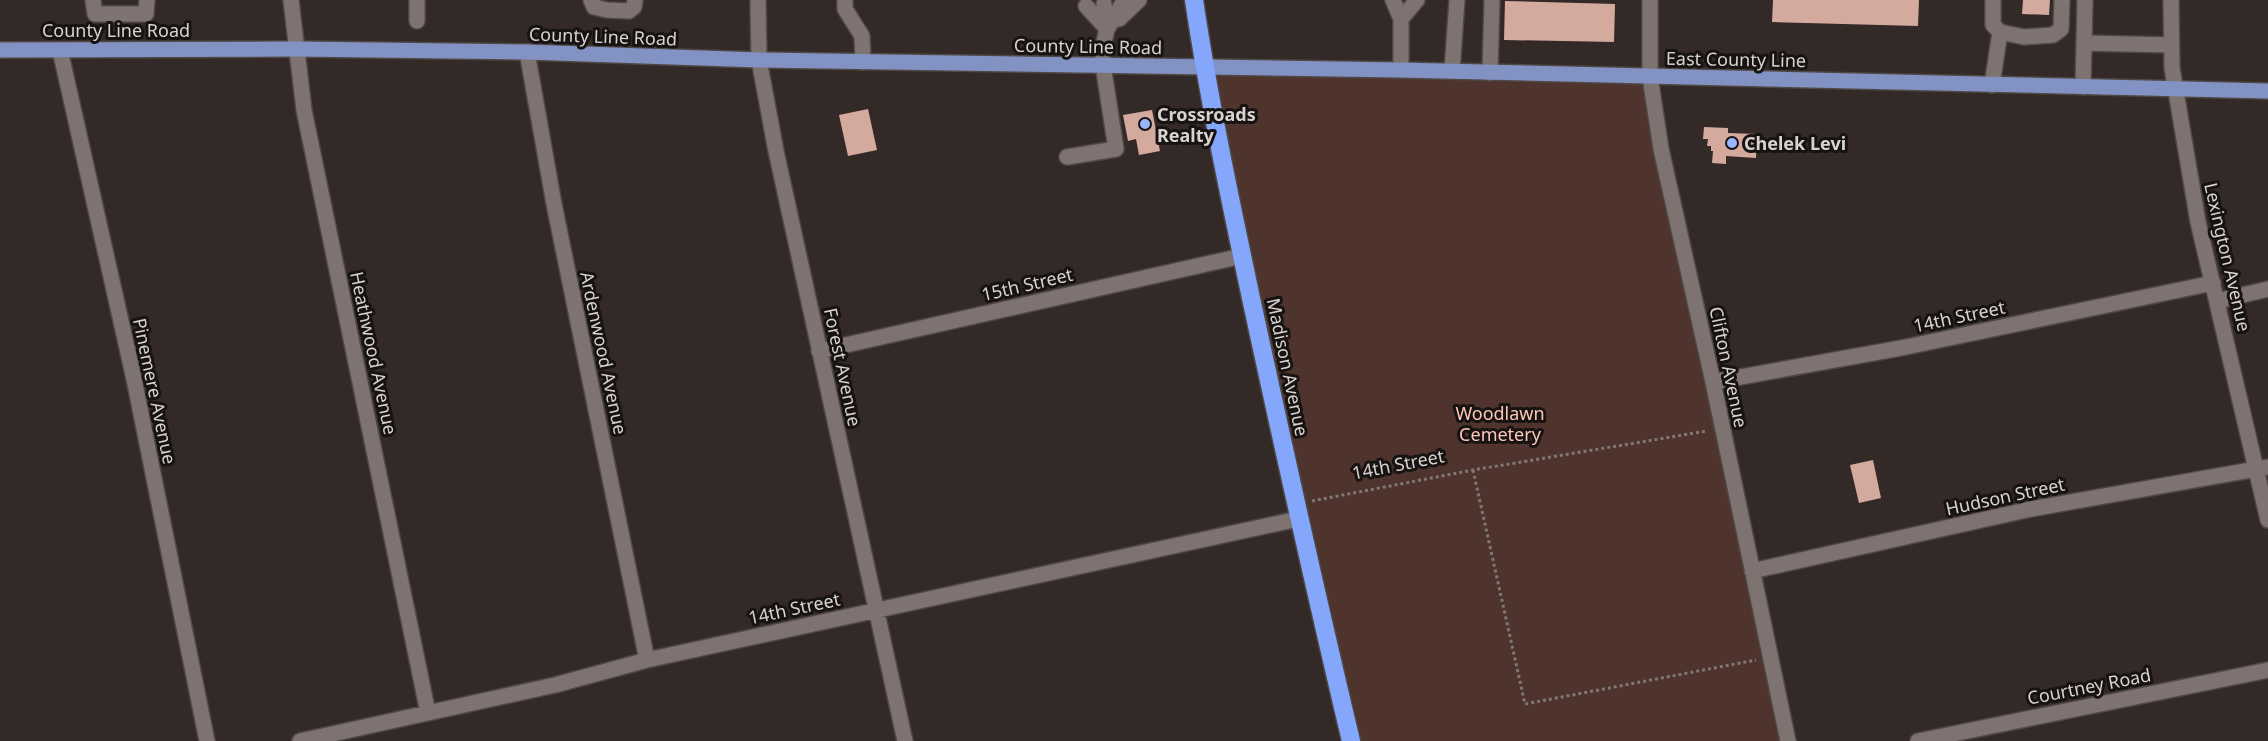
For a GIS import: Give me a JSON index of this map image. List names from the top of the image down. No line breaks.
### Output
{"streets":{"highway":["Madison Avenue"],"main road":["County Line Road","East County Line"],"street":["Lexington Avenue","15th Street","14th Street","Heathwood Avenue","Ardenwood Avenue","Forest Avenue","Clifton Avenue","Pinemere Avenue","Hudson Street","Courtney Road"]},"crossings":[["County Line Road","East County Line"],["County Line Road","Heathwood Avenue"],["County Line Road","Ardenwood Avenue"],["County Line Road","Forest Avenue"],["County Line Road","Madison Avenue"],["County Line Road","Pinemere Avenue"],["East County Line","Lexington Avenue"],["East County Line","Madison Avenue"],["East County Line","Clifton Avenue"],["Lexington Avenue","14th Street"],["Lexington Avenue","Hudson Street"],["15th Street","Forest Avenue"],["15th Street","Madison Avenue"],["14th Street","Heathwood Avenue"],["14th Street","Ardenwood Avenue"],["14th Street","Forest Avenue"],["14th Street","Madison Avenue"],["14th Street","Clifton Avenue"],["Clifton Avenue","Hudson Street"]],"parks":["Woodlawn Cemetery"],"places":["Crossroads Realty","Chelek Levi"]}
